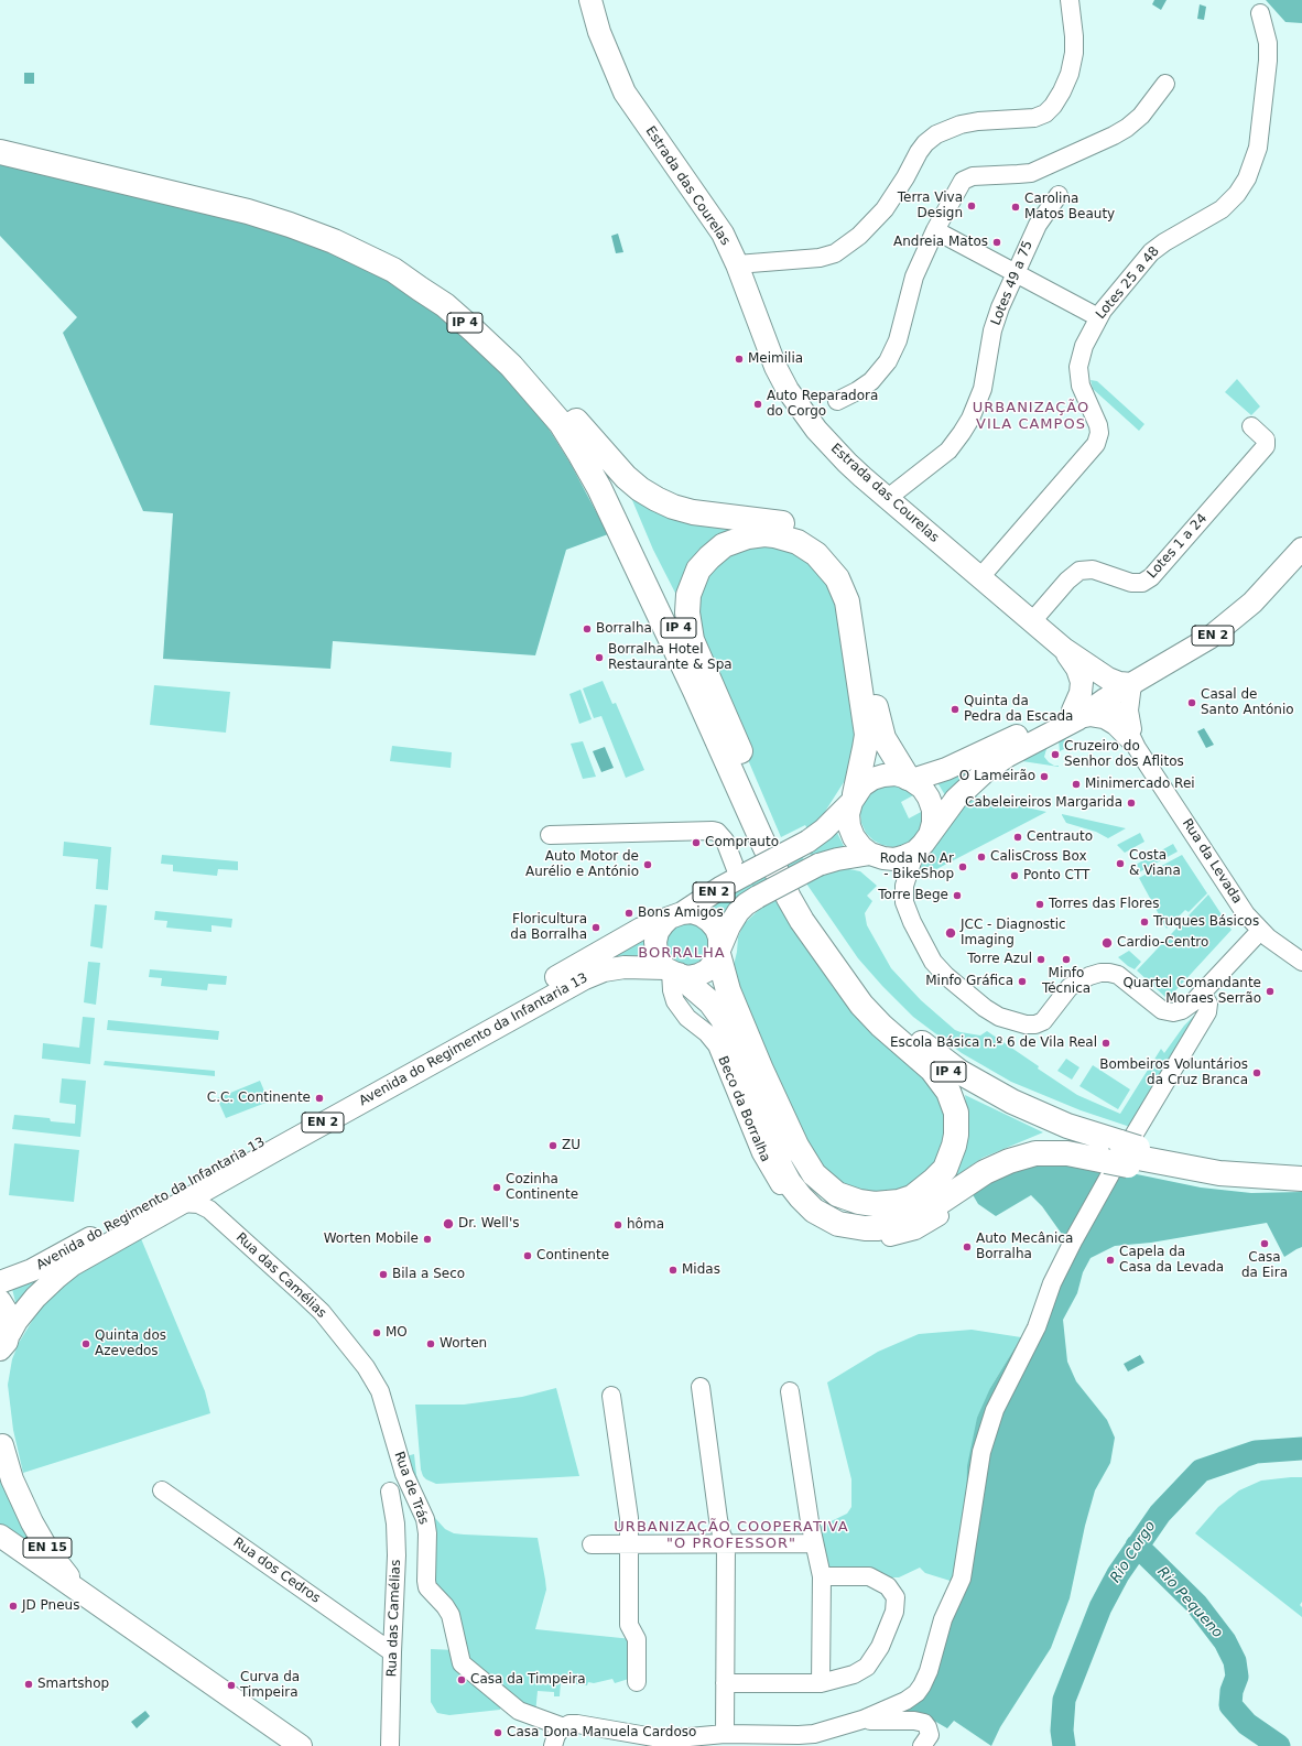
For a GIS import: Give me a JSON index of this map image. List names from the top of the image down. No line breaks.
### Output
{"streets":{"highway":["IP 4"],"main road":["Estrada das Courelas","EN 2","Avenida do Regimento da Infantaria 13","EN 15"],"street":["Lotes 49 a 75","Lotes 25 a 48","Lotes 1 a 24","Rua da Levada","Beco da Borralha","Rua das Camélias","Rua de Trás","Rua dos Cedros"]},"crossings":[["Estrada das Courelas","Lotes 49 a 75"],["Estrada das Courelas","Lotes 25 a 48"],["Estrada das Courelas","Lotes 1 a 24"],["EN 2","Avenida do Regimento da Infantaria 13"],["EN 2","Beco da Borralha"],["Avenida do Regimento da Infantaria 13","Beco da Borralha"],["Avenida do Regimento da Infantaria 13","Rua das Camélias"],["Rua das Camélias","Rua de Trás"],["Rua das Camélias","Rua dos Cedros"]],"districts":["URBANIZAÇÃO VILA CAMPOS","BORRALHA","URBANIZAÇÃO COOPERATIVA \"O PROFESSOR\""],"water":["Rio Corgo","Rio Pequeno"],"places":["Terra Viva Design","Carolina Matos Beauty","Andreia Matos","Meimilia","Auto Reparadora do Corgo","Borralha","Borralha Hotel Restaurante & Spa","Casal de Santo António","Quinta da Pedra da Escada","Cruzeiro do Senhor dos Aflitos","O Lameirão","Minimercado Rei","Cabeleireiros Margarida","Centrauto","Comprauto","CalisCross Box","Costa & Viana","Auto Motor de Aurélio e António","Roda No Ar - BikeShop","Ponto CTT","Torre Bege","Torres das Flores","Bons Amigos","Truques Básicos","Floricultura da Borralha","JCC - Diagnostic Imaging","Cardio-Centro","Torre Azul","Minfo Técnica","Minfo Gráfica","Quartel Comandante Moraes Serrão","Escola Básica n.º 6 de Vila Real","Bombeiros Voluntários da Cruz Branca","C.C. Continente","ZU","Cozinha Continente","Dr. Well's","hôma","Worten Mobile","Casa da Eira","Auto Mecânica Borralha","Continente","Capela da Casa da Levada","Midas","Bila a Seco","MO","Quinta dos Azevedos","Worten","JD Pneus","Casa da Timpeira","Smartshop","Curva da Timpeira","Casa Dona Manuela Cardoso"]}
